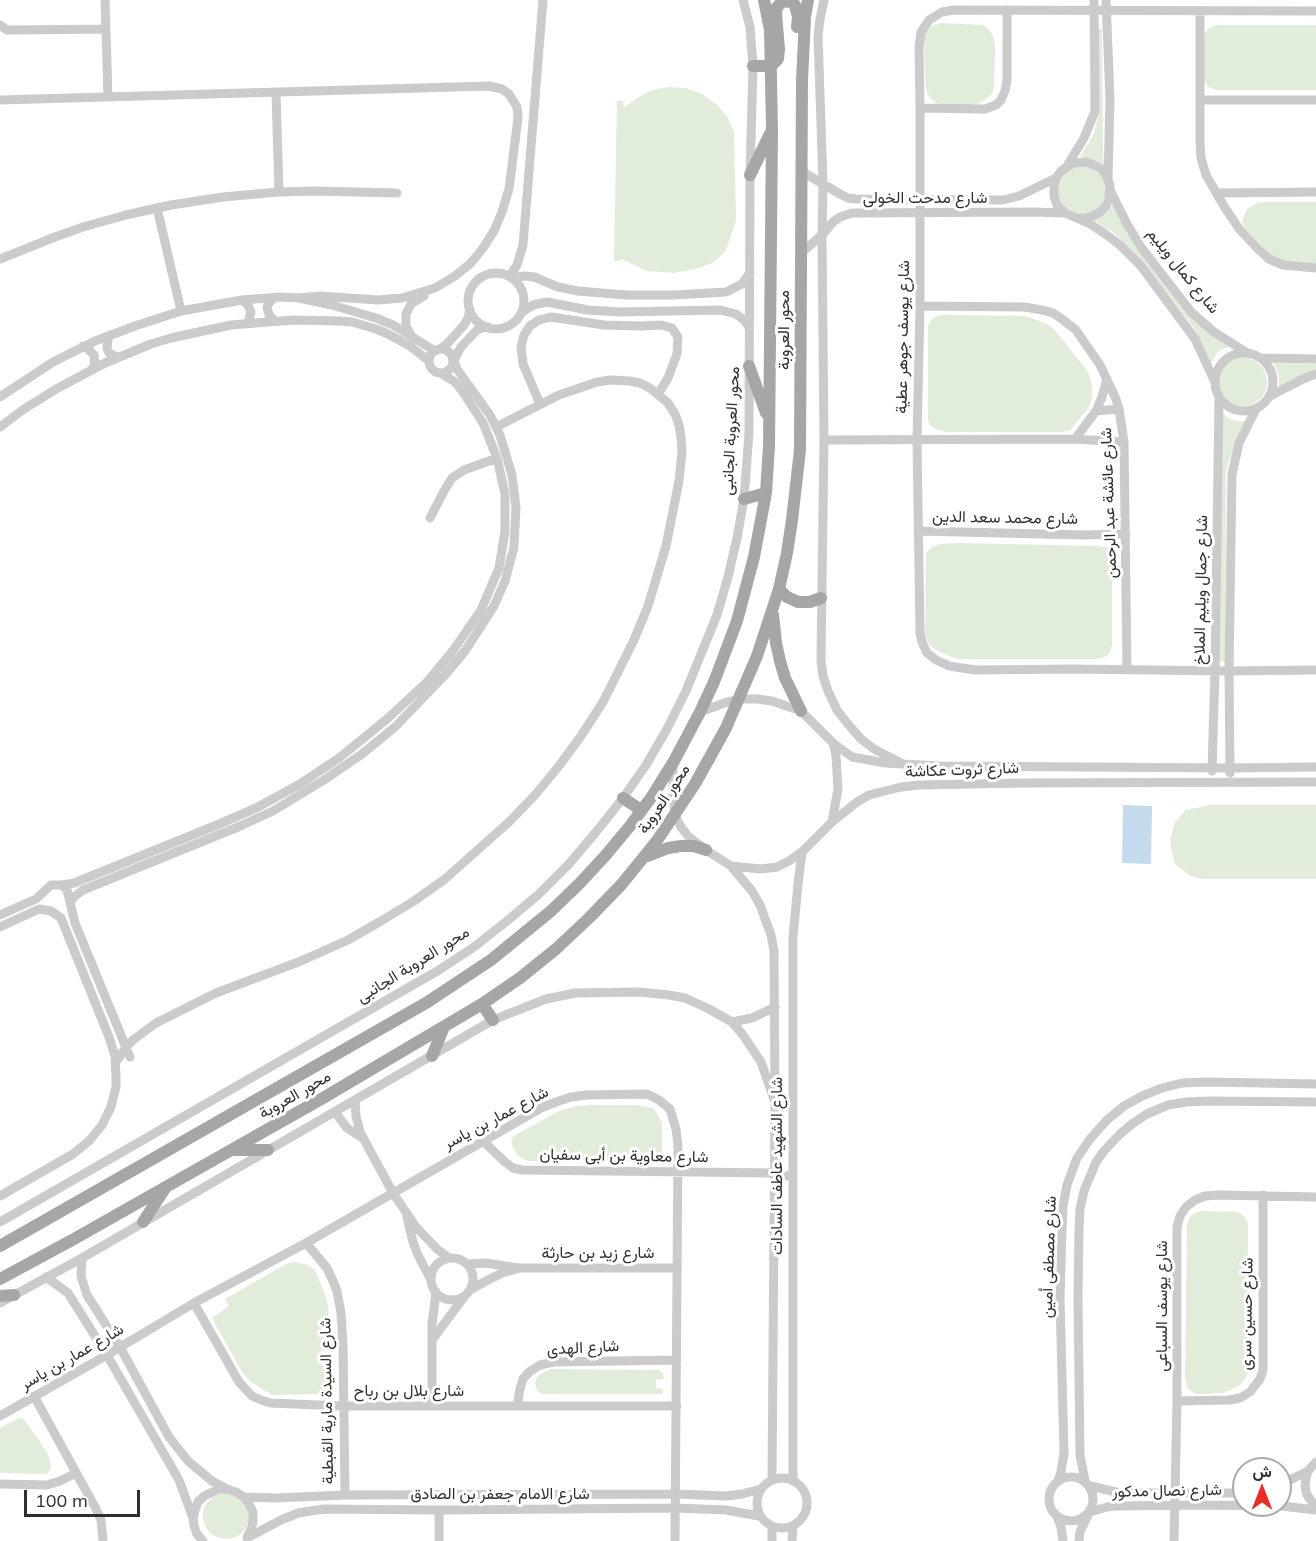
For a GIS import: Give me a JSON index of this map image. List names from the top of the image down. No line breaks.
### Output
{"streets":{"main road":["محور العروبة"],"street":["شارع مدحت الخولى","شارع كمال ويليم","شارع يوسف جوهر عطية","محور العروبة الجانبى","شارع عائشة عبد الرحمن","شارع محمد سعد الدين","شارع جمال ويليم الملاخ","شارع ثروت عكاشة","شارع عمار بن ياسر","شارع معاوية بن أبى سفيان","شارع الشهيد عاطف السادات","شارع زيد بن حارثة","شارع مصطفى أمين","شارع يوسف السباعى","شارع حسين سرى","شارع الهدى","شارع بلال بن رباح","شارع السيدة مارية القبطية","شارع نصال مدكور","شارع الامام جعفر بن الصادق"]},"crossings":[["شارع مدحت الخولى","شارع كمال ويليم"],["شارع مدحت الخولى","محور العروبة"],["شارع مدحت الخولى","شارع يوسف جوهر عطية"],["شارع كمال ويليم","شارع جمال ويليم الملاخ"],["محور العروبة","شارع ثروت عكاشة"],["محور العروبة","شارع الشهيد عاطف السادات"],["شارع يوسف جوهر عطية","شارع عائشة عبد الرحمن"],["شارع يوسف جوهر عطية","شارع محمد سعد الدين"],["شارع يوسف جوهر عطية","شارع جمال ويليم الملاخ"],["شارع عائشة عبد الرحمن","شارع محمد سعد الدين"],["شارع جمال ويليم الملاخ","شارع ثروت عكاشة"],["شارع ثروت عكاشة","شارع الشهيد عاطف السادات"],["شارع عمار بن ياسر","شارع معاوية بن أبى سفيان"],["شارع عمار بن ياسر","شارع زيد بن حارثة"],["شارع عمار بن ياسر","شارع الهدى"],["شارع عمار بن ياسر","شارع بلال بن رباح"],["شارع عمار بن ياسر","شارع السيدة مارية القبطية"],["شارع عمار بن ياسر","شارع الامام جعفر بن الصادق"],["شارع معاوية بن أبى سفيان","شارع الشهيد عاطف السادات"],["شارع الشهيد عاطف السادات","شارع الامام جعفر بن الصادق"],["شارع مصطفى أمين","شارع نصال مدكور"],["شارع يوسف السباعى","شارع حسين سرى"],["شارع يوسف السباعى","شارع نصال مدكور"],["شارع الهدى","شارع بلال بن رباح"],["شارع بلال بن رباح","شارع السيدة مارية القبطية"],["شارع السيدة مارية القبطية","شارع الامام جعفر بن الصادق"]],"scale_bar":"100 m","north":"top"}
